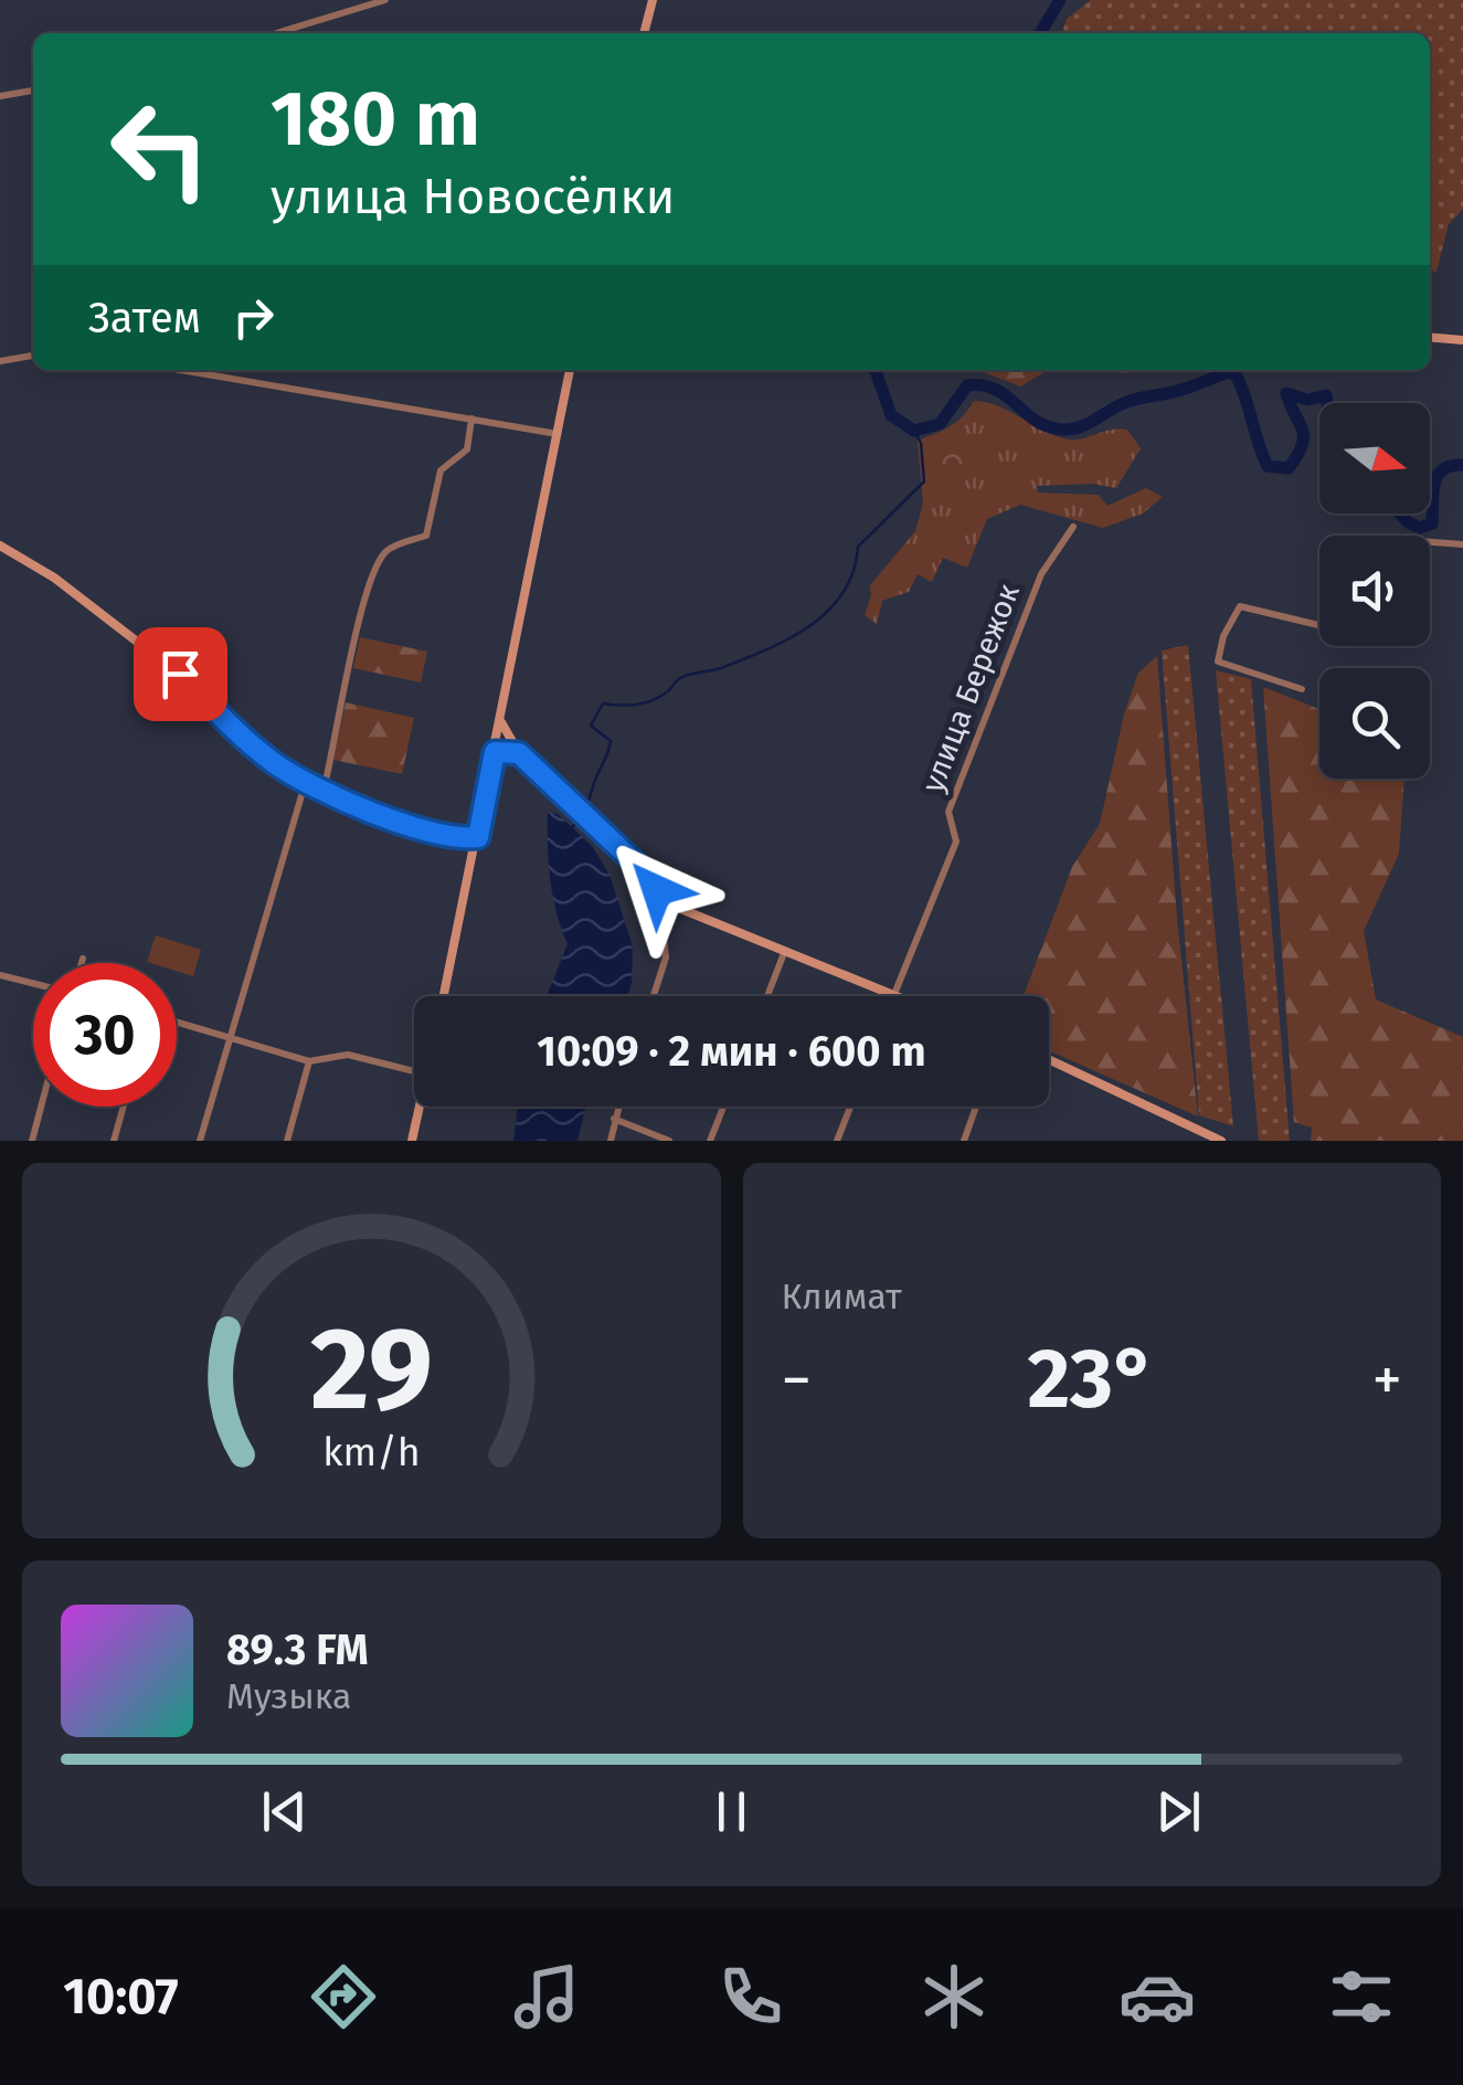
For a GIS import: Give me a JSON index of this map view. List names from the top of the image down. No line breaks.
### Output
{"streets":{"street":["улица Бережок"]},"north":"right","page":{"turn":["180 m","улица Новосёлки"],"then":"Затем","limit":"30","trip":"10:09 · 2 мин · 600 m","tile":"Климат","heat":["−","23°","+"],"song":["89.3 FM","Музыка"],"tabs":"10:07","gauge":["29","km/h"]}}
